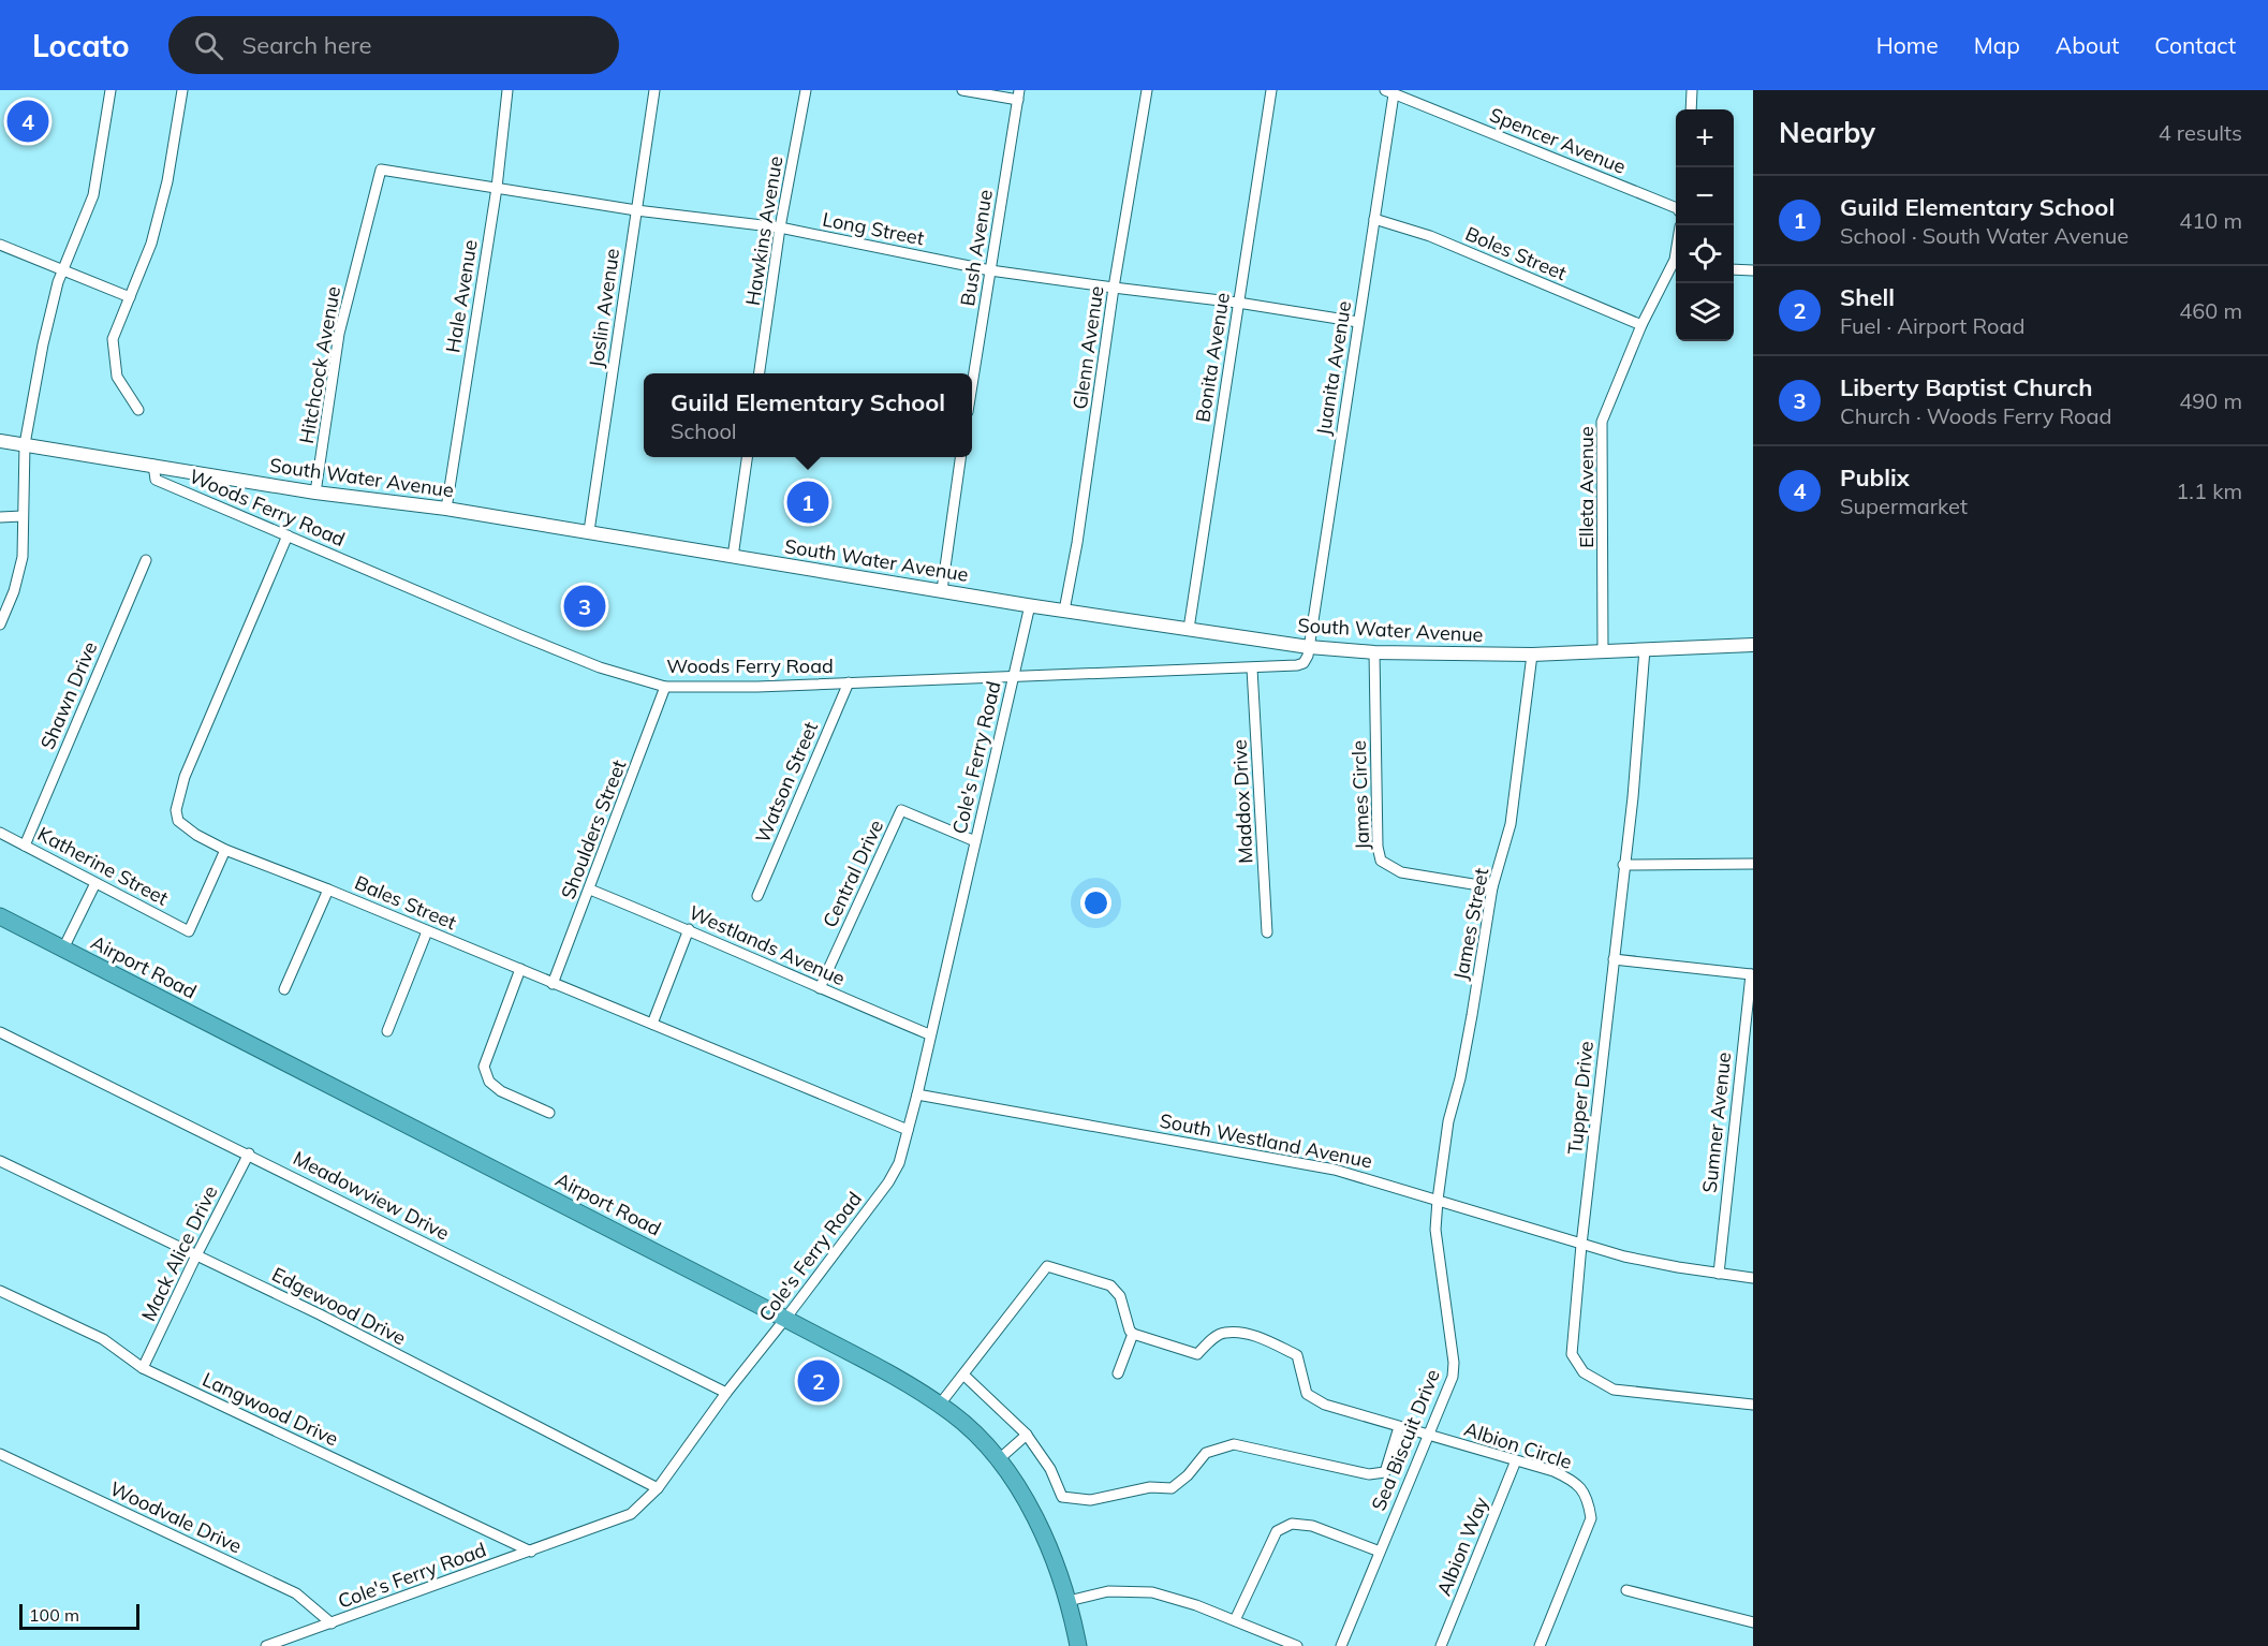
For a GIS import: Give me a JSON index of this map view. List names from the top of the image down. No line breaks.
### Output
{"streets":{"highway":["Airport Road"],"main road":["South Water Avenue"],"street":["Spencer Avenue","Long Street","Hawkins Avenue","Bush Avenue","Boles Street","Hale Avenue","Joslin Avenue","Glenn Avenue","Bonita Avenue","Hitchcock Avenue","Juanita Avenue","Elleta Avenue","Woods Ferry Road","Shawn Drive","Cole's Ferry Road","Watson Street","James Circle","Maddox Drive","Shoulders Street","Katherine Street","Central Drive","Bales Street","James Street","Westlands Avenue","Tupper Drive","Sumner Avenue","South Westland Avenue","Meadowview Drive","Mack Alice Drive","Edgewood Drive","Langwood Drive","Sea Biscuit Drive","Albion Circle","Woodvale Drive","Albion Way"]},"crossings":[["Spencer Avenue","Juanita Avenue"],["Long Street","Hawkins Avenue"],["Long Street","Bush Avenue"],["Long Street","Hale Avenue"],["Long Street","Joslin Avenue"],["Long Street","Glenn Avenue"],["Long Street","Bonita Avenue"],["Long Street","Hitchcock Avenue"],["Long Street","Juanita Avenue"],["Boles Street","Juanita Avenue"],["Boles Street","Elleta Avenue"],["Hale Avenue","South Water Avenue"],["Joslin Avenue","South Water Avenue"],["Glenn Avenue","South Water Avenue"],["Bonita Avenue","South Water Avenue"],["Hitchcock Avenue","South Water Avenue"],["Juanita Avenue","South Water Avenue"],["Juanita Avenue","Woods Ferry Road"],["South Water Avenue","Elleta Avenue"],["South Water Avenue","Woods Ferry Road"],["South Water Avenue","Cole's Ferry Road"],["South Water Avenue","James Circle"],["South Water Avenue","James Street"],["South Water Avenue","Tupper Drive"],["Woods Ferry Road","Cole's Ferry Road"],["Woods Ferry Road","Watson Street"],["Woods Ferry Road","Maddox Drive"],["Woods Ferry Road","Shoulders Street"],["Woods Ferry Road","Bales Street"],["Shawn Drive","Katherine Street"],["Cole's Ferry Road","Central Drive"],["Cole's Ferry Road","Bales Street"],["Cole's Ferry Road","Westlands Avenue"],["Cole's Ferry Road","Airport Road"],["Cole's Ferry Road","South Westland Avenue"],["Cole's Ferry Road","Meadowview Drive"],["Cole's Ferry Road","Edgewood Drive"],["Cole's Ferry Road","Langwood Drive"],["Cole's Ferry Road","Woodvale Drive"],["James Circle","James Street"],["Shoulders Street","Bales Street"],["Shoulders Street","Westlands Avenue"],["Katherine Street","Bales Street"],["Central Drive","Westlands Avenue"],["James Street","South Westland Avenue"],["James Street","Sea Biscuit Drive"],["Tupper Drive","South Westland Avenue"],["Sumner Avenue","South Westland Avenue"],["South Westland Avenue","Sea Biscuit Drive"],["Meadowview Drive","Mack Alice Drive"],["Mack Alice Drive","Edgewood Drive"],["Mack Alice Drive","Langwood Drive"],["Sea Biscuit Drive","Albion Circle"],["Albion Circle","Albion Way"]],"scale_bar":"100 m","page":{"header":"Locato","search":"Search here","nav":["Home","Map","About","Contact"],"heading":["Nearby","4 results"],"pins":["4","1","3","2"],"map_buttons":["+","−"],"list":[{"mark":"1","name":"Guild Elementary School","note":"School · South Water Avenue","value":"410 m"},{"mark":"2","name":"Shell","note":"Fuel · Airport Road","value":"460 m"},{"mark":"3","name":"Liberty Baptist Church","note":"Church · Woods Ferry Road","value":"490 m"},{"mark":"4","name":"Publix","note":"Supermarket","value":"1.1 km"}],"popup":["Guild Elementary School","School"],"scale":"100 m"}}
